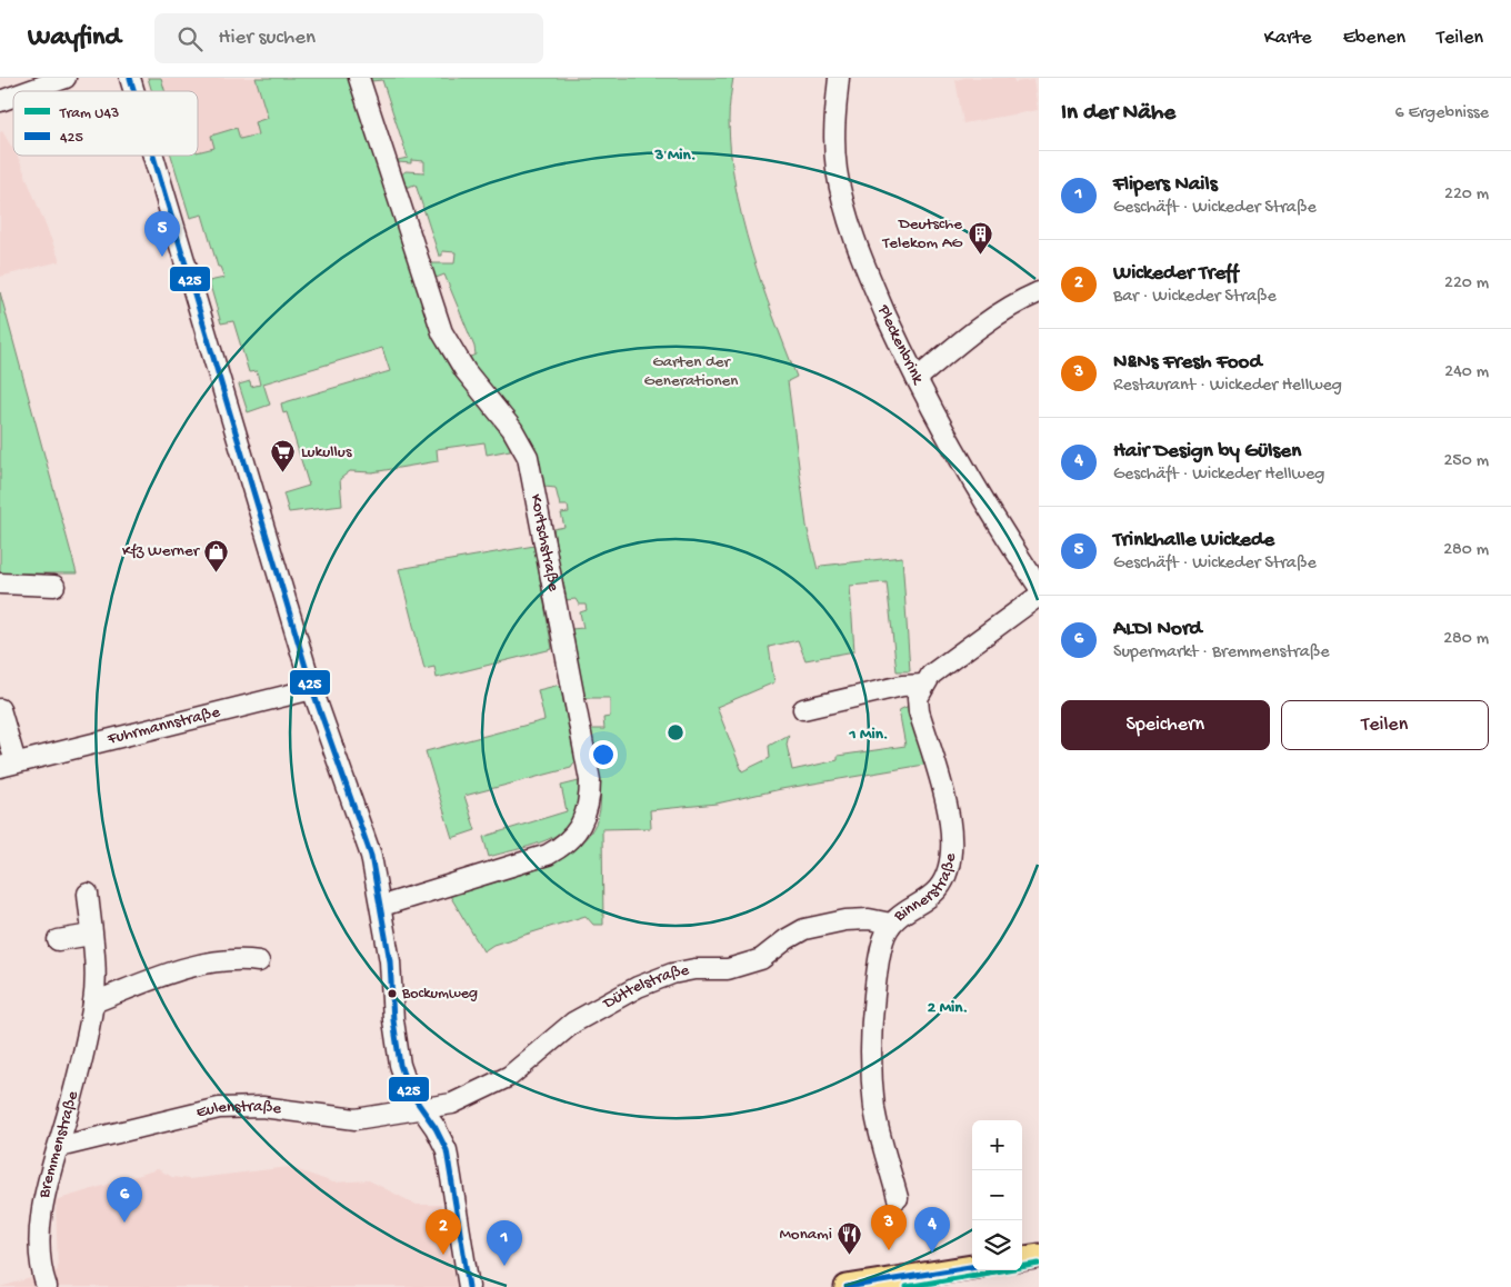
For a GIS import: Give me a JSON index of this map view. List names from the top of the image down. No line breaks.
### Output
{"streets":{"street":["Pleckenbrink","Kortschstraße","Fuhrmannstraße","Binnerstraße","Düttelstraße","Eulenstraße","Bremmenstraße"]},"crossings":[["Binnerstraße","Düttelstraße"],["Düttelstraße","Eulenstraße"],["Eulenstraße","Bremmenstraße"]],"parks":["Garten der Generationen"],"places":{"building":["Deutsche Telekom AG"],"supermarket":["Lukullus"],"shop":["Kfz Werner"],"other":["Bockumweg"],"restaurant":["Monami"]},"lines":["transit line 425","tram line U43"],"legend":["Tram U43","425"],"page":{"header":"Wayfind","search":"Hier suchen","nav":["Karte","Ebenen","Teilen"],"heading":["In der Nähe","6 Ergebnisse"],"list":[{"mark":"1","name":"Flipers Nails","note":"Geschäft · Wickeder Straße","value":"220 m"},{"mark":"2","name":"Wickeder Treff","note":"Bar · Wickeder Straße","value":"220 m"},{"mark":"3","name":"N&Ns Fresh Food","note":"Restaurant · Wickeder Hellweg","value":"240 m"},{"mark":"4","name":"Hair Design by Gülsen","note":"Geschäft · Wickeder Hellweg","value":"250 m"},{"mark":"5","name":"Trinkhalle Wickede","note":"Geschäft · Wickeder Straße","value":"280 m"},{"mark":"6","name":"ALDI Nord","note":"Supermarkt · Bremmenstraße","value":"280 m"}],"pins":["5","6","3","4","2","1"],"buttons":["Speichern","Teilen"],"map_buttons":["+","−"]},"rings":["3 Min.","1 Min.","2 Min."]}
